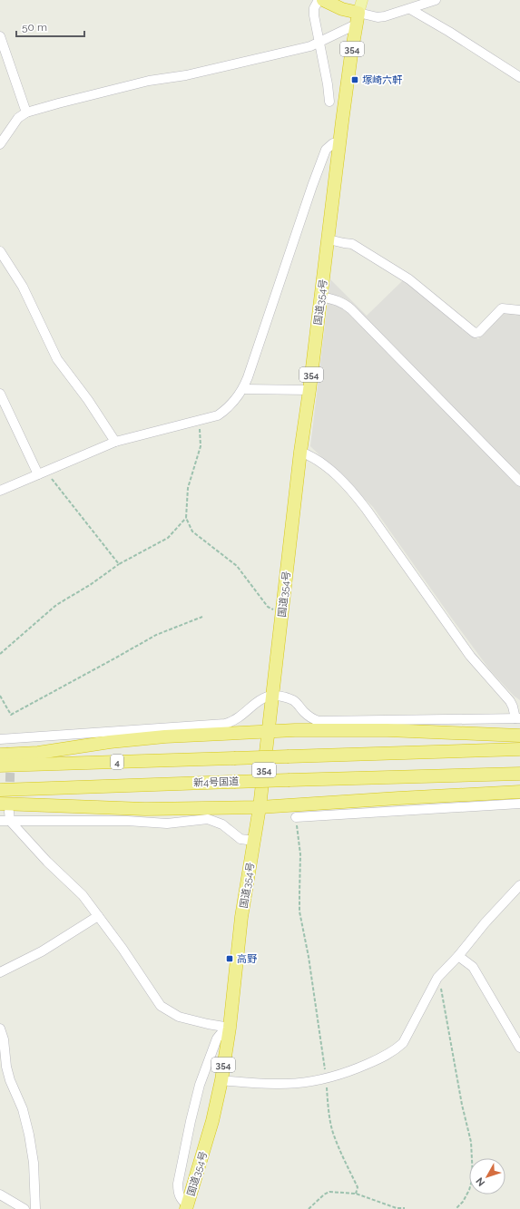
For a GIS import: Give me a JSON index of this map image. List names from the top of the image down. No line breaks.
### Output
{"streets":{"highway":["354","国道354号","4","新4号国道"]},"places":{"transit":["塚崎六軒","高野"]},"scale_bar":"50 m","north":"bottom left"}
